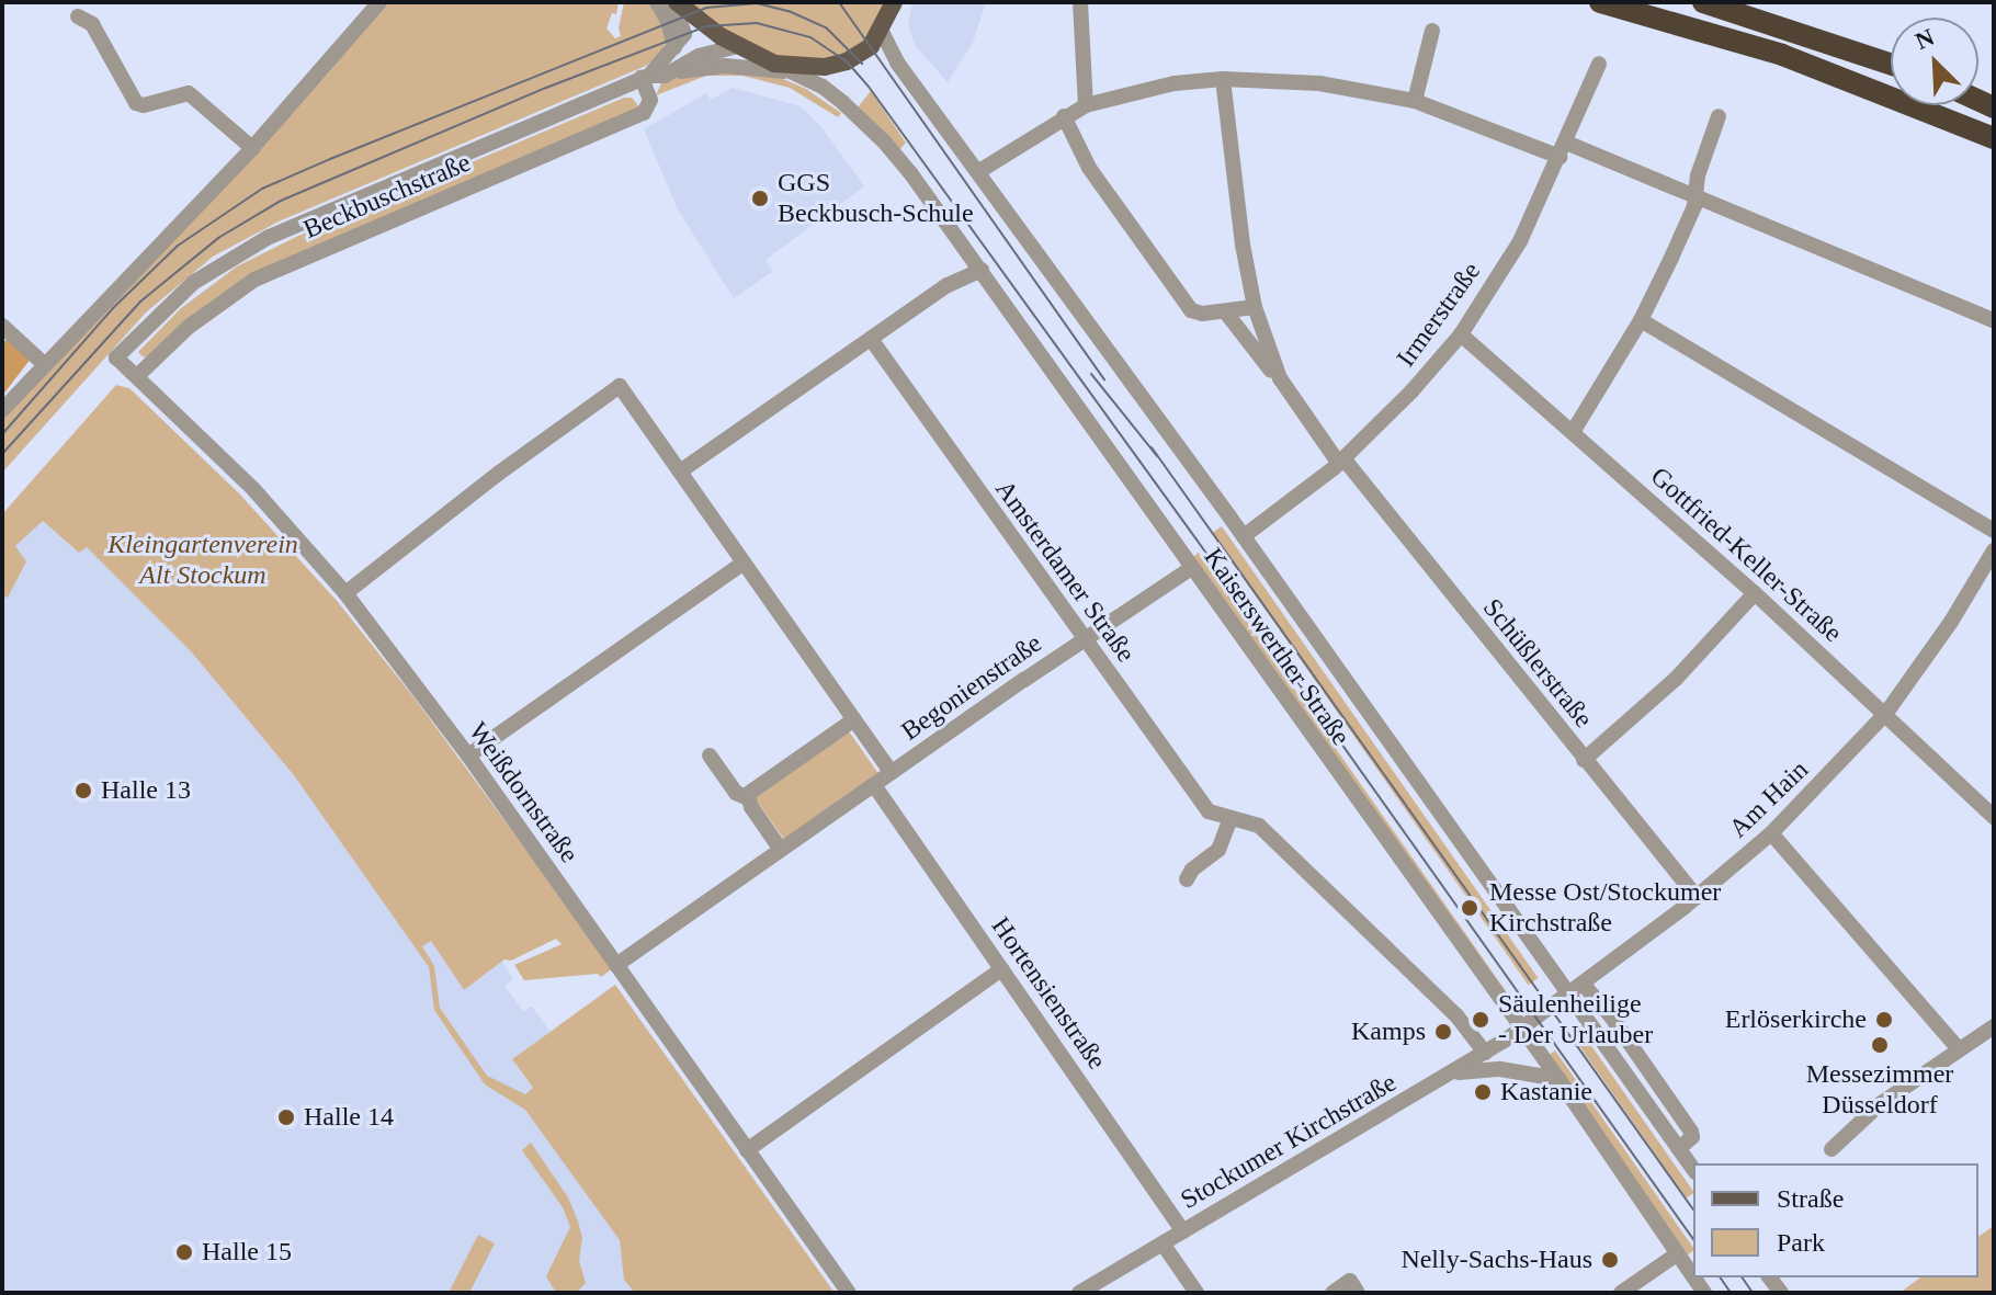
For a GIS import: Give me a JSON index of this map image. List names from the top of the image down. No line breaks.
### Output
{"streets":{"street":["Beckbuschstraße","Irmerstraße","Gottfried-Keller-Straße","Amsterdamer Straße","Kaiserswerther Straße","Schüßlerstraße","Begonienstraße","Weißdornstraße","Am Hain","Hortensienstraße","Stockumer Kirchstraße"]},"crossings":[["Beckbuschstraße","Kaiserswerther Straße"],["Beckbuschstraße","Weißdornstraße"],["Irmerstraße","Gottfried-Keller-Straße"],["Irmerstraße","Kaiserswerther Straße"],["Irmerstraße","Schüßlerstraße"],["Gottfried-Keller-Straße","Am Hain"],["Amsterdamer Straße","Begonienstraße"],["Amsterdamer Straße","Stockumer Kirchstraße"],["Kaiserswerther Straße","Begonienstraße"],["Kaiserswerther Straße","Am Hain"],["Kaiserswerther Straße","Stockumer Kirchstraße"],["Schüßlerstraße","Am Hain"],["Begonienstraße","Weißdornstraße"],["Begonienstraße","Hortensienstraße"],["Am Hain","Stockumer Kirchstraße"],["Hortensienstraße","Stockumer Kirchstraße"]],"parks":["Kleingartenverein Alt Stockum"],"places":["GGS Beckbusch-Schule","Halle 13","Messe Ost/Stockumer Kirchstraße","Säulenheilige - Der Urlauber","Erlöserkirche","Kamps","Messezimmer Düsseldorf","Kastanie","Halle 14","Halle 15","Nelly-Sachs-Haus"],"legend":["Straße","Park"],"north":"top left"}
